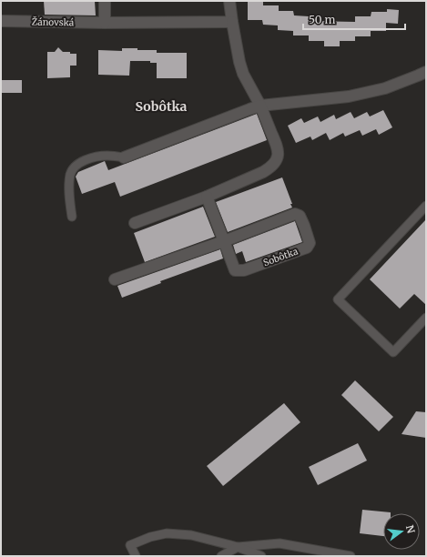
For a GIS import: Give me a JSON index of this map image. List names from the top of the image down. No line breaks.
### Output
{"streets":{"street":["Žánovská","Sobôtka"]},"districts":["Sobôtka"],"scale_bar":"50 m","north":"right"}
